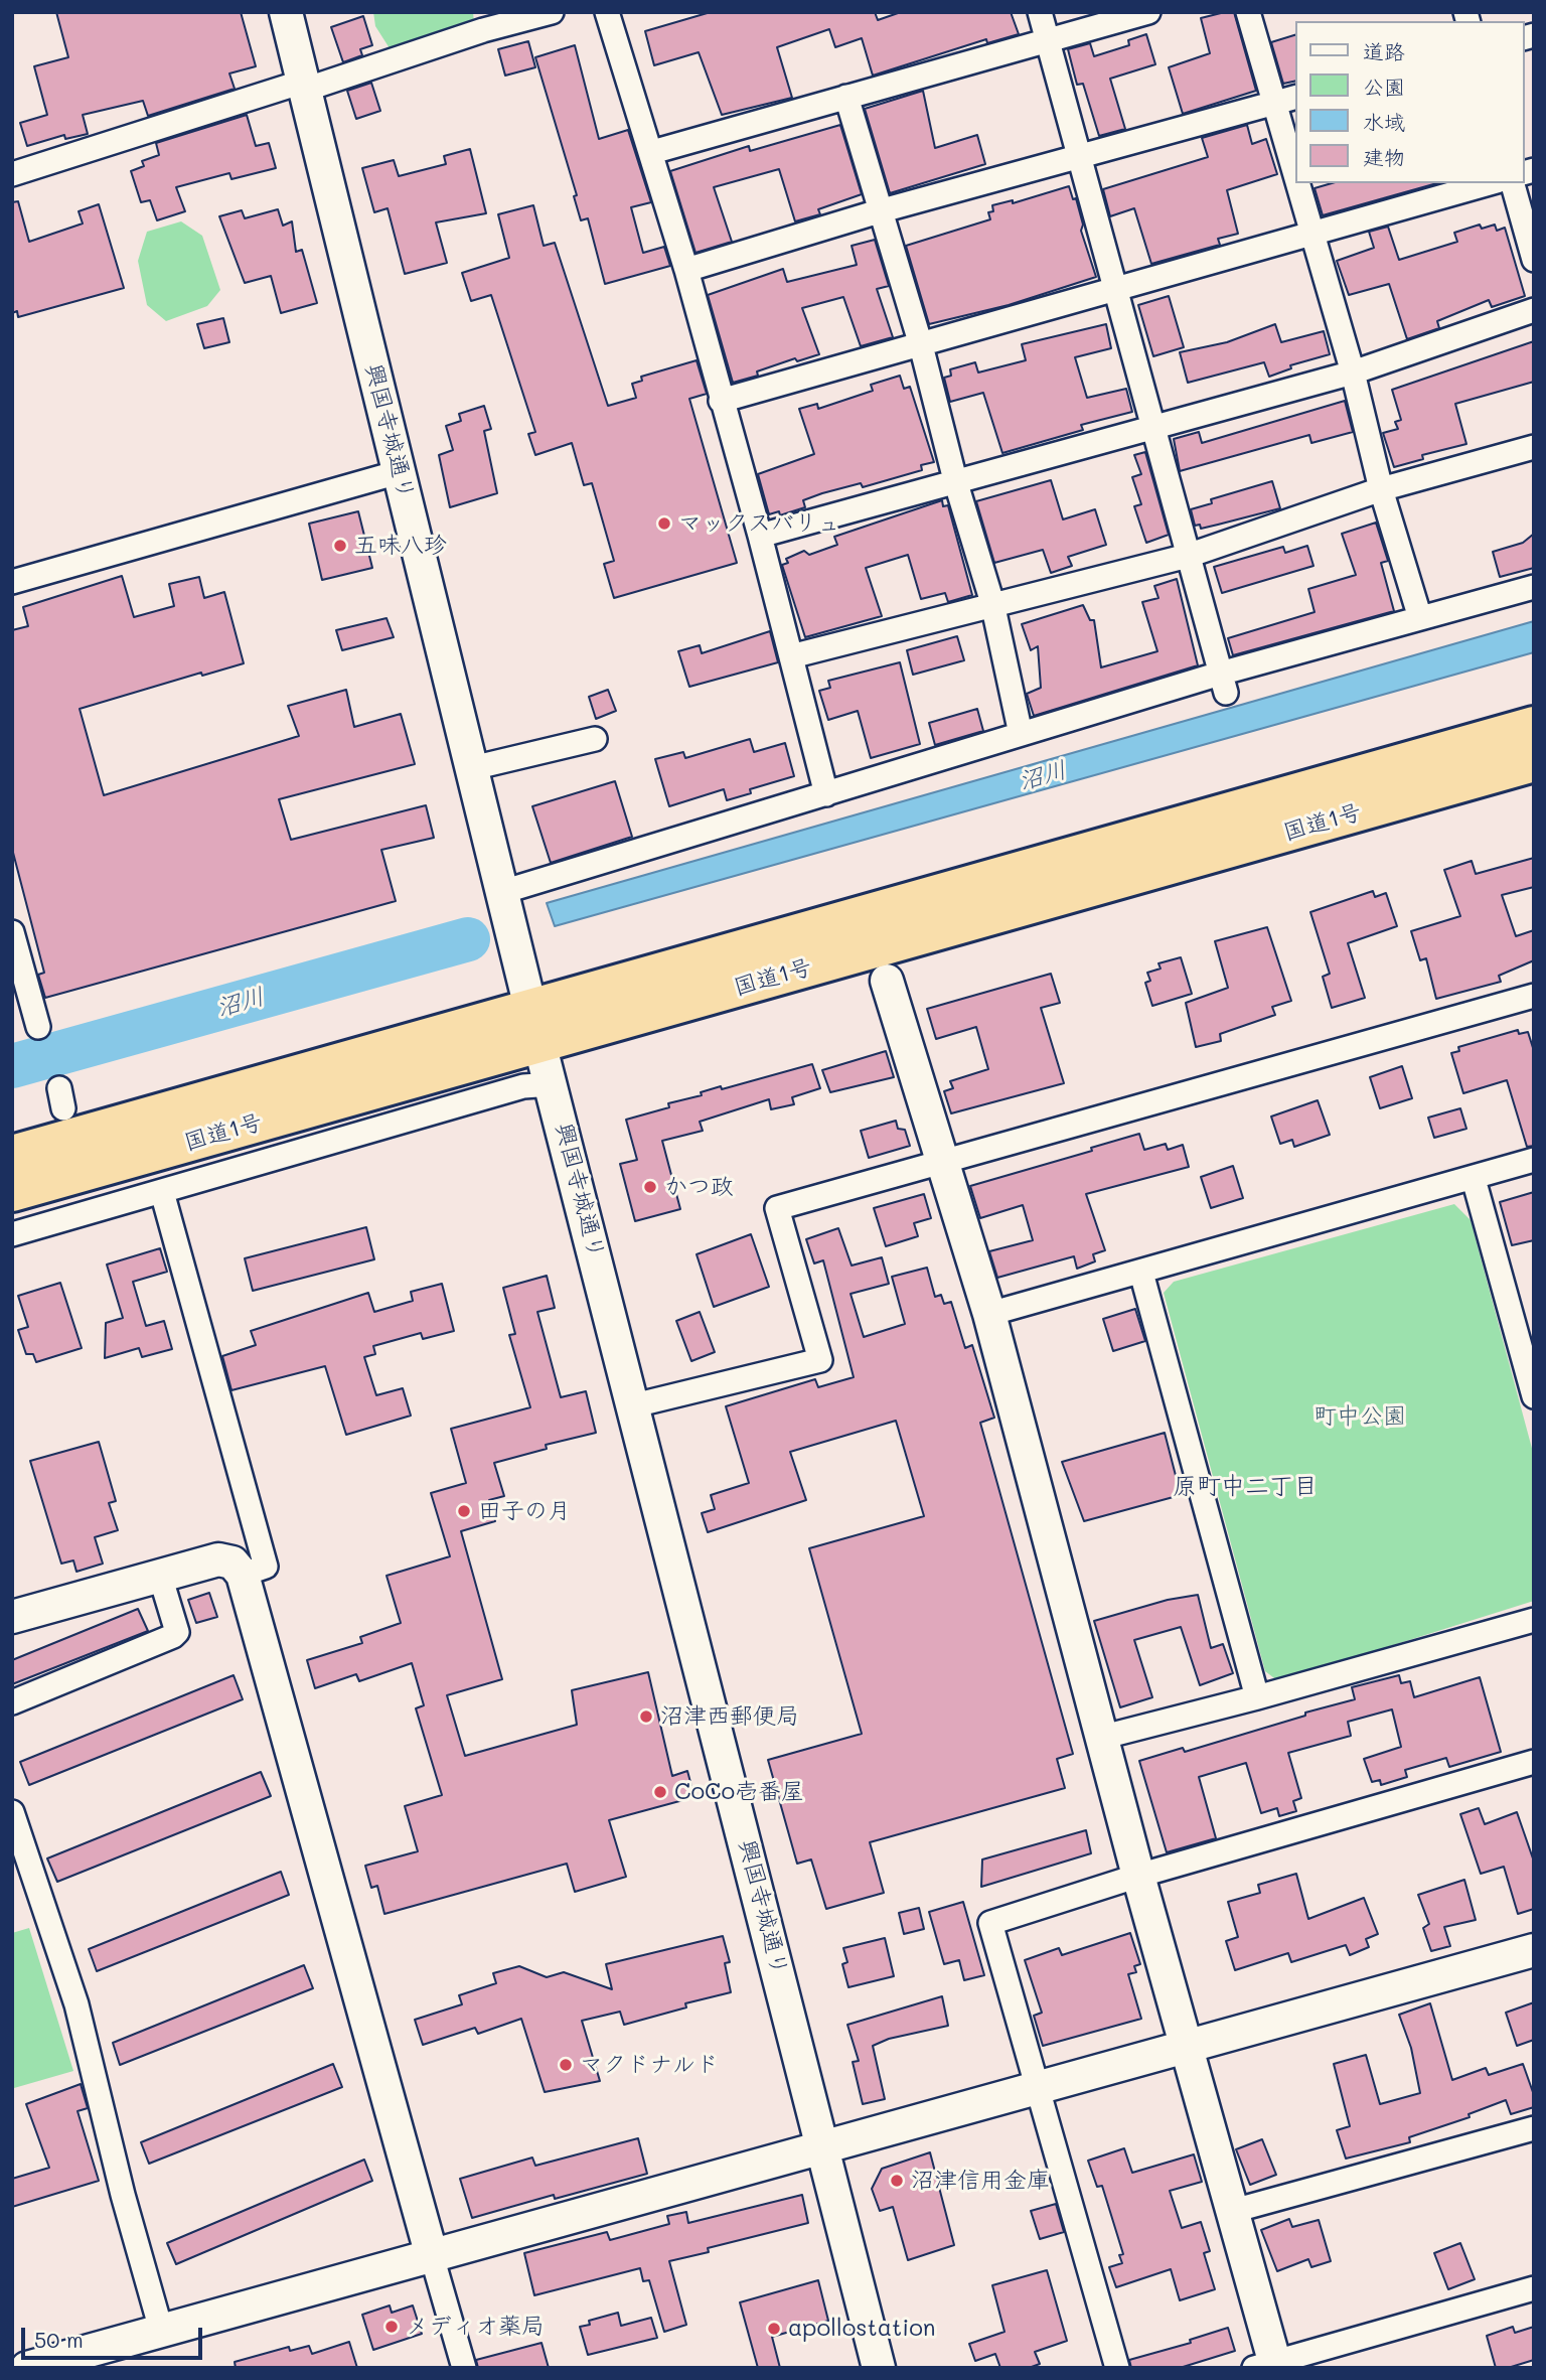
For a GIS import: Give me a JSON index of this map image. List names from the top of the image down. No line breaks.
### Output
{"streets":{"highway":["国道1号"],"street":["興国寺城通り"]},"crossings":[["興国寺城通り","国道1号"]],"districts":["原町中二丁目"],"water":["沼川"],"parks":["町中公園"],"places":["マックスバリュ","五味八珍","かつ政","田子の月","沼津西郵便局","CoCo壱番屋","マクドナルド","沼津信用金庫","メディオ薬局","apollostation"],"legend":["道路","公園","水域","建物"],"scale_bar":"50 m"}
